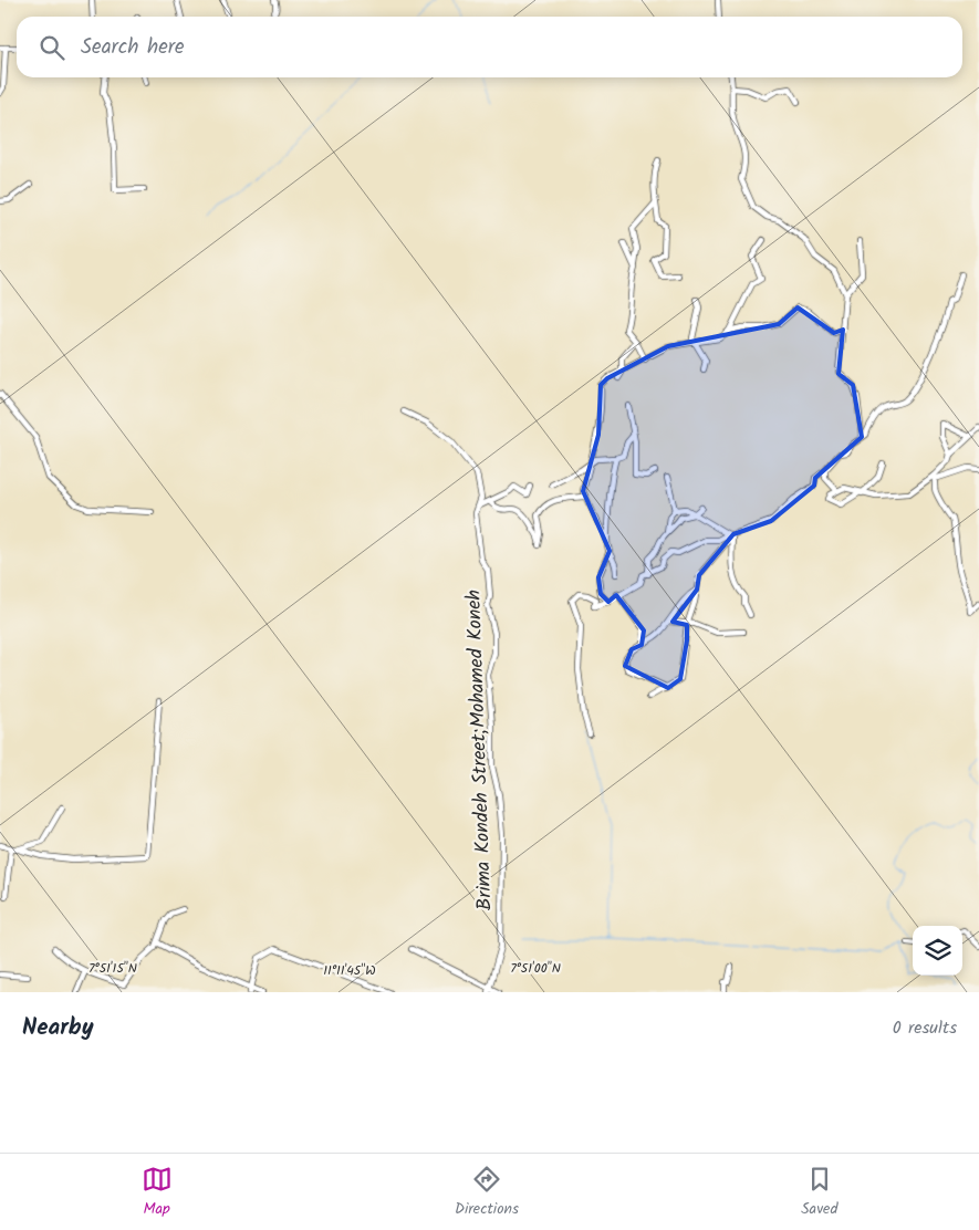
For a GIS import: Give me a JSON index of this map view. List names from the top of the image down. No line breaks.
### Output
{"streets":{"street":["Brima Kondeh Street;Mohamed Koneh"]},"page":{"search":"Search here","heading":["Nearby","0 results"],"nav":["Map","Directions","Saved"]},"coordinates":["7°51'15\"N","7°51'00\"N","11°11'45\"W"]}
